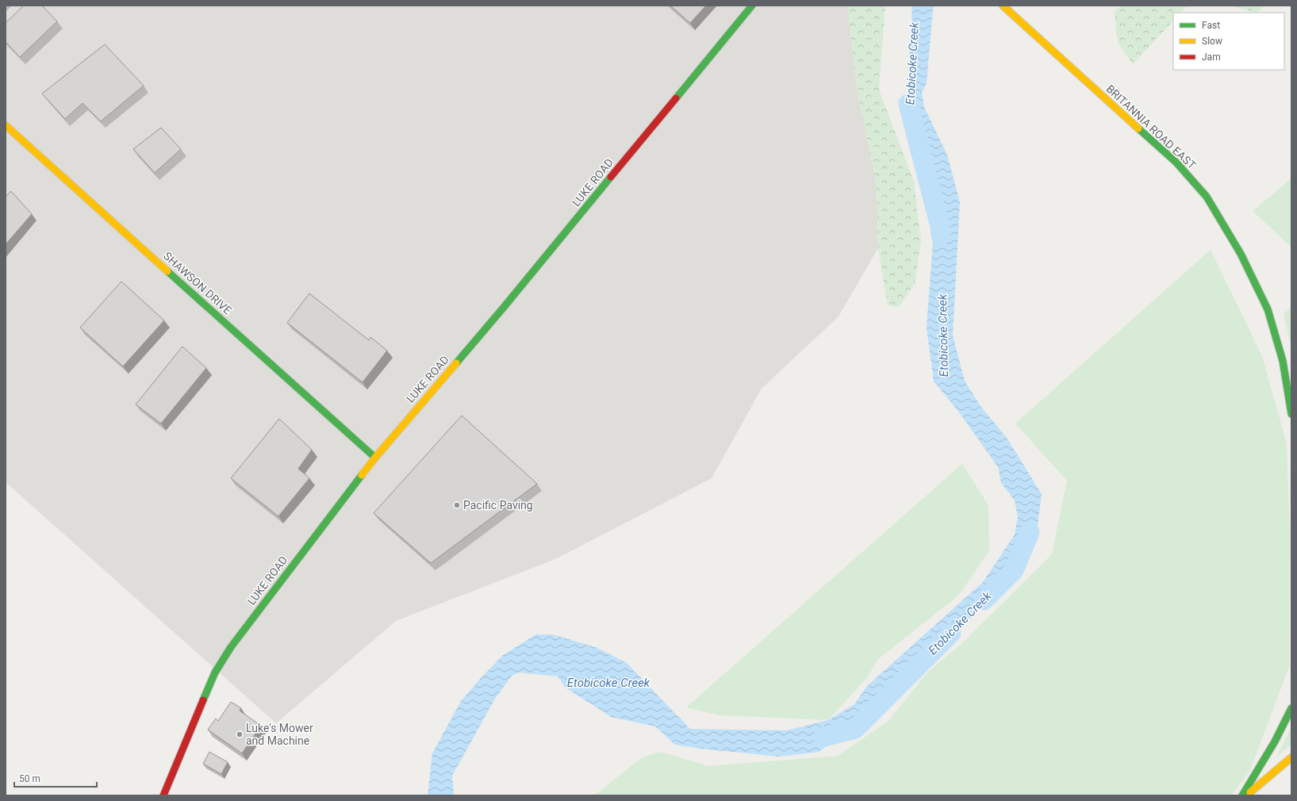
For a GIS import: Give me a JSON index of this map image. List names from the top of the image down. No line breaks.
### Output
{"streets":{"street":["BRITANNIA ROAD EAST","LUKE ROAD","SHAWSON DRIVE"]},"crossings":[["LUKE ROAD","SHAWSON DRIVE"]],"water":["Etobicoke Creek"],"places":["Pacific Paving","Luke's Mower and Machine"],"legend":["Fast","Slow","Jam"],"scale_bar":"50 m"}
